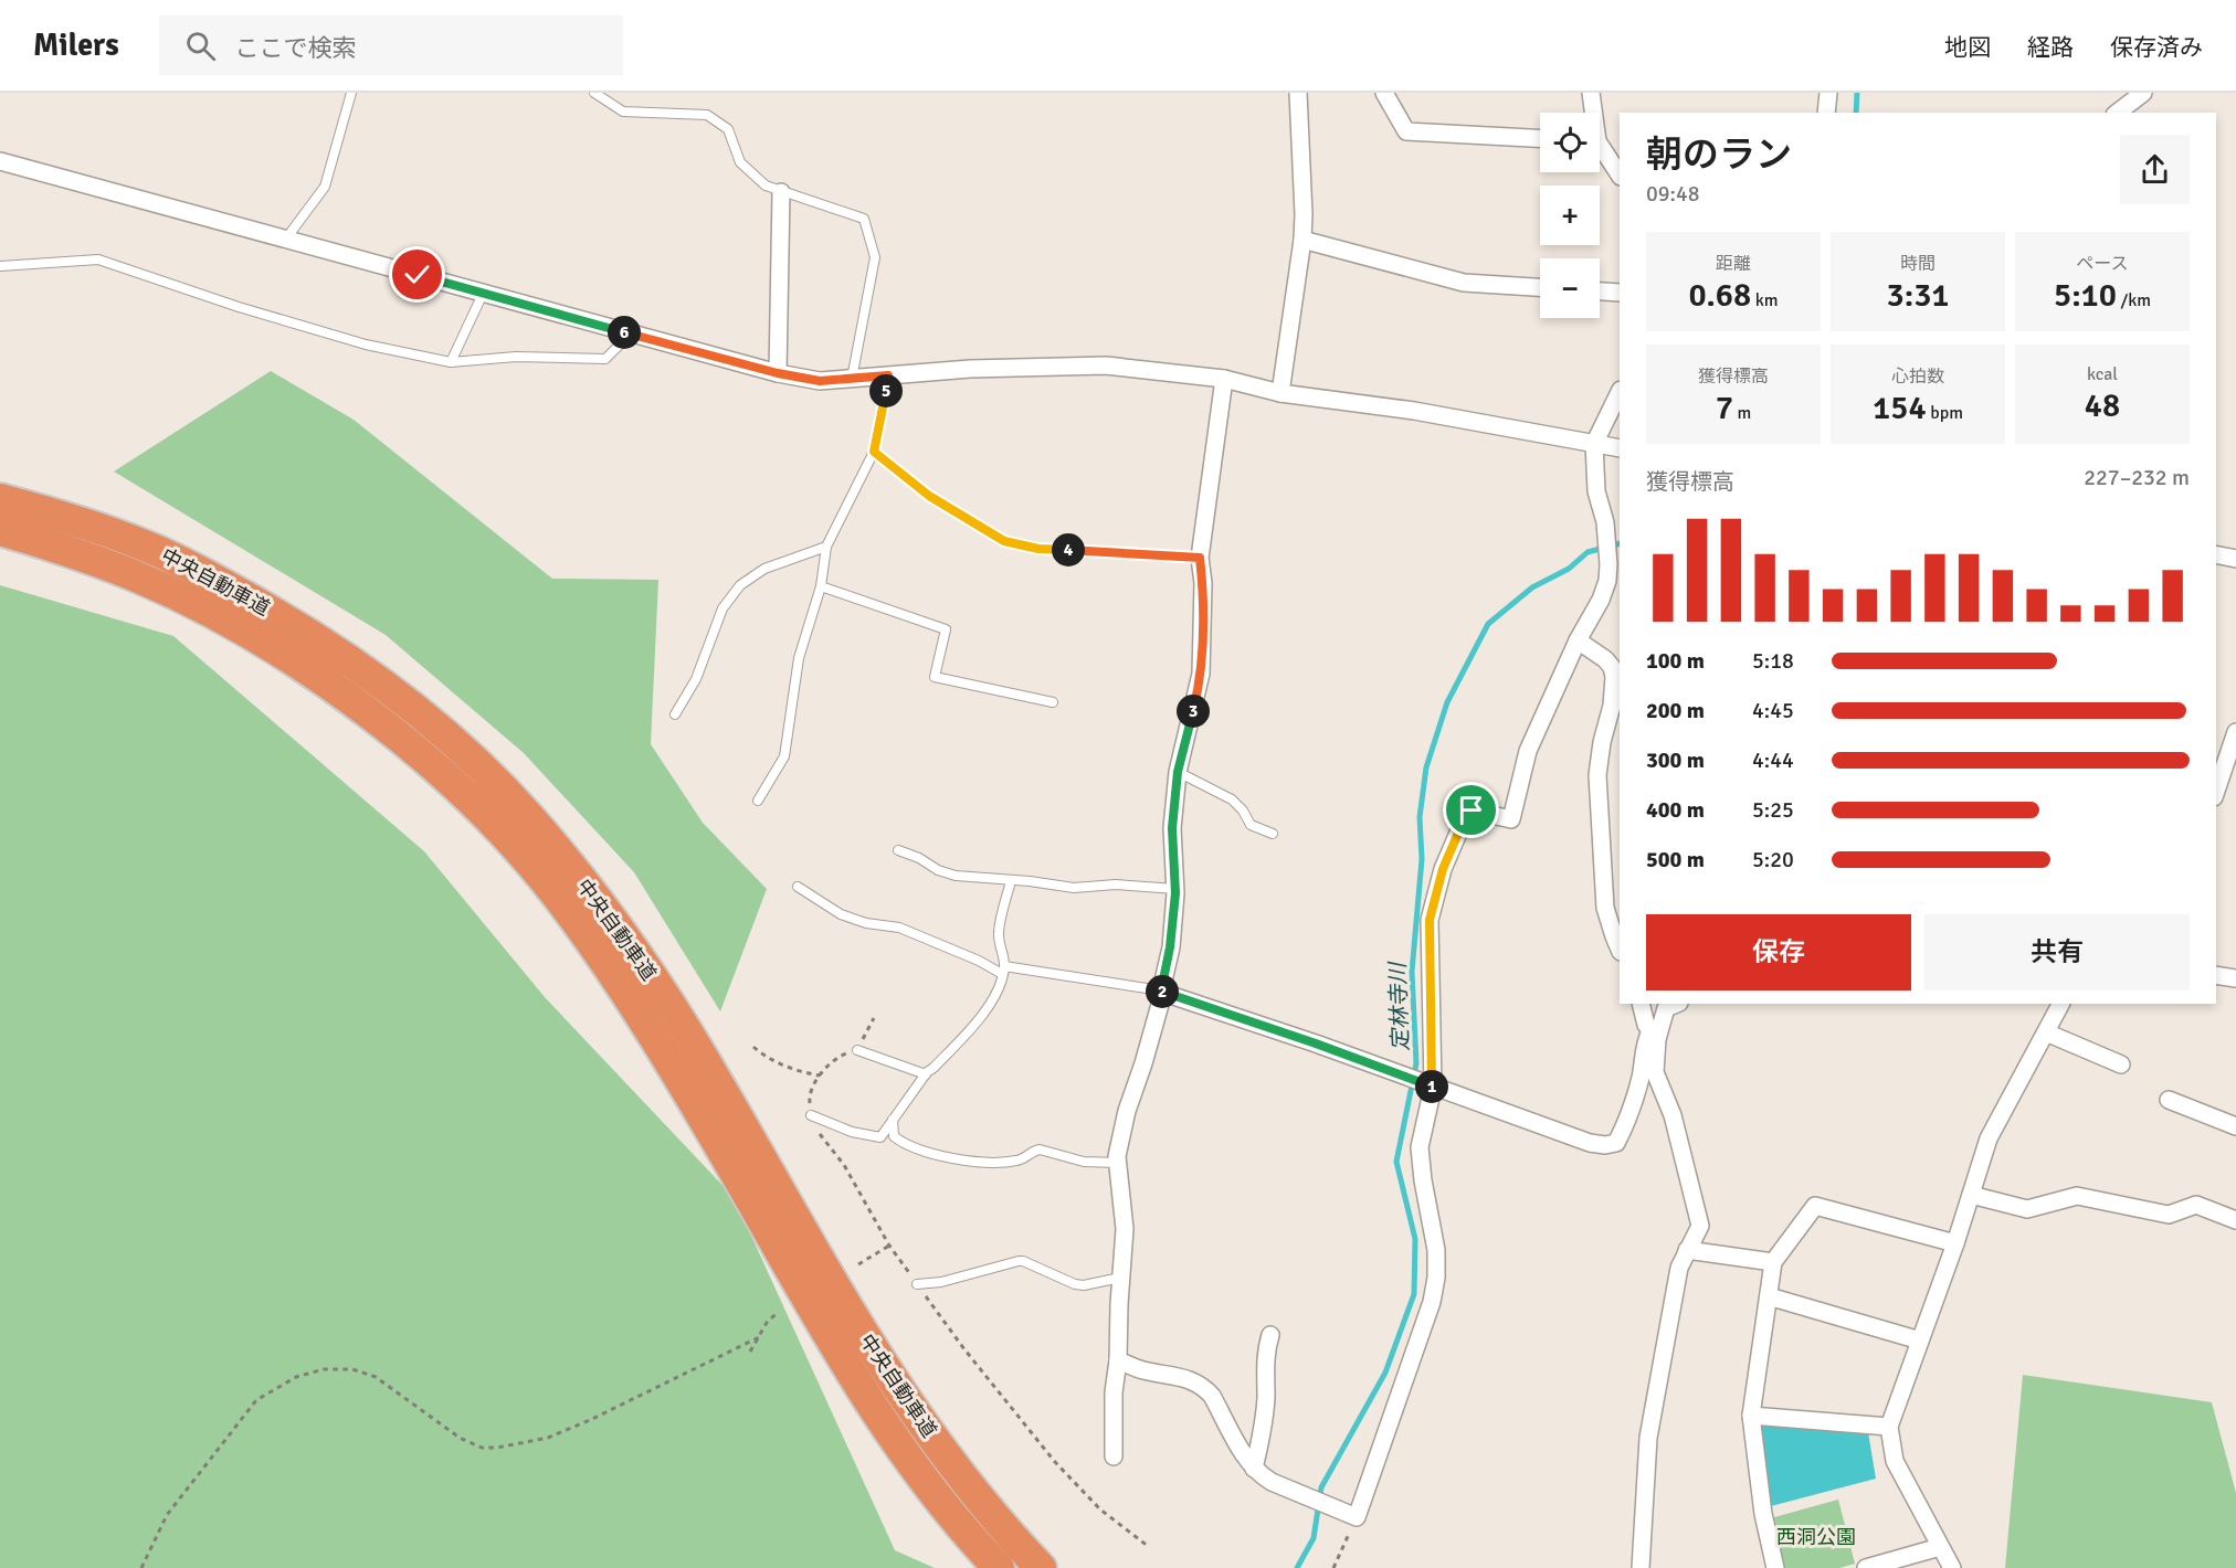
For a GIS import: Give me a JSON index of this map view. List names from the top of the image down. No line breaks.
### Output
{"streets":{"highway":["中央自動車道"]},"water":["定林寺川"],"parks":["西洞公園"],"page":{"header":"Milers","search":"ここで検索","nav":["地図","経路","保存済み"],"map_buttons":["+","−"],"heading":["朝のラン","09:48"],"stats":[["距離","0.68 km"],["時間","3:31"],["ペース","5:10 /km"],["獲得標高","7 m"],["心拍数","154 bpm"],["kcal","48"]],"pins":["6","5","4","3","2","1"],"chart":["獲得標高","227–232 m"],"list":[{"name":"100 m","note":"5:18"},{"name":"200 m","note":"4:45"},{"name":"300 m","note":"4:44"},{"name":"400 m","note":"5:25"},{"name":"500 m","note":"5:20"}],"buttons":["保存","共有"]}}
